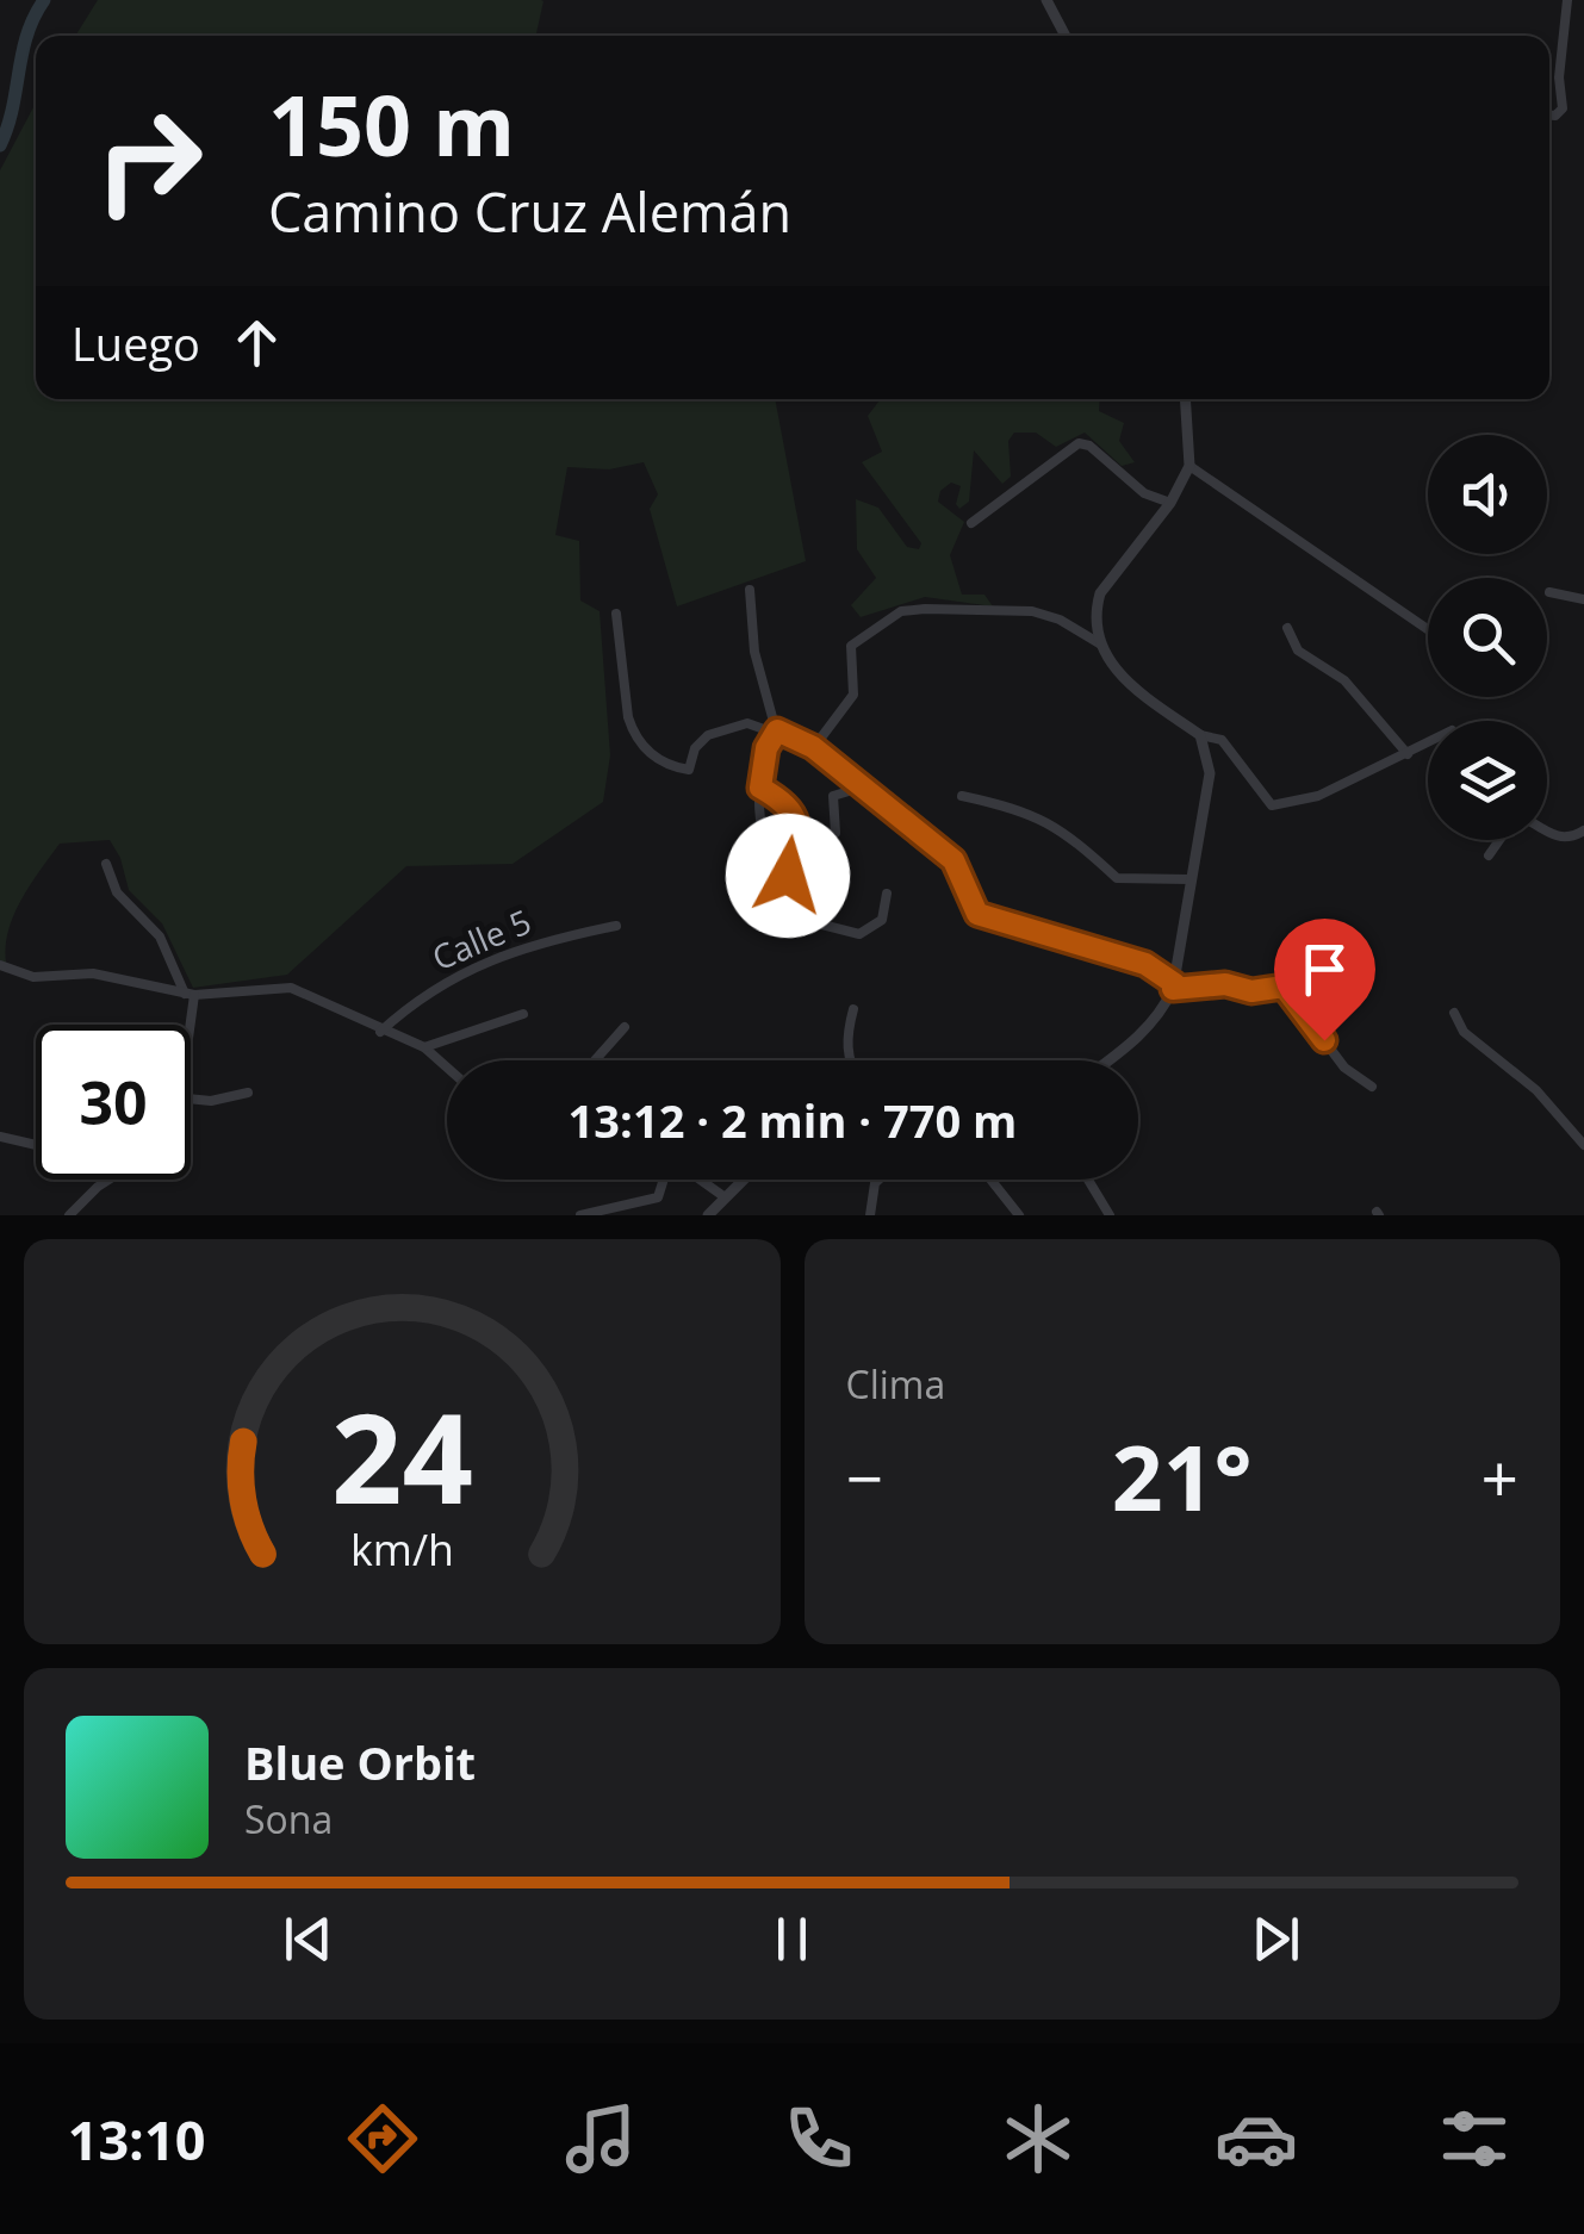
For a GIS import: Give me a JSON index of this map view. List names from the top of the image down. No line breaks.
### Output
{"streets":{"street":["Calle 5"]},"page":{"turn":["150 m","Camino Cruz Alemán"],"then":"Luego","limit":"30","trip":"13:12 · 2 min · 770 m","tile":"Clima","heat":["−","21°","+"],"song":["Blue Orbit","Sona"],"tabs":"13:10","gauge":["24","km/h"]}}
